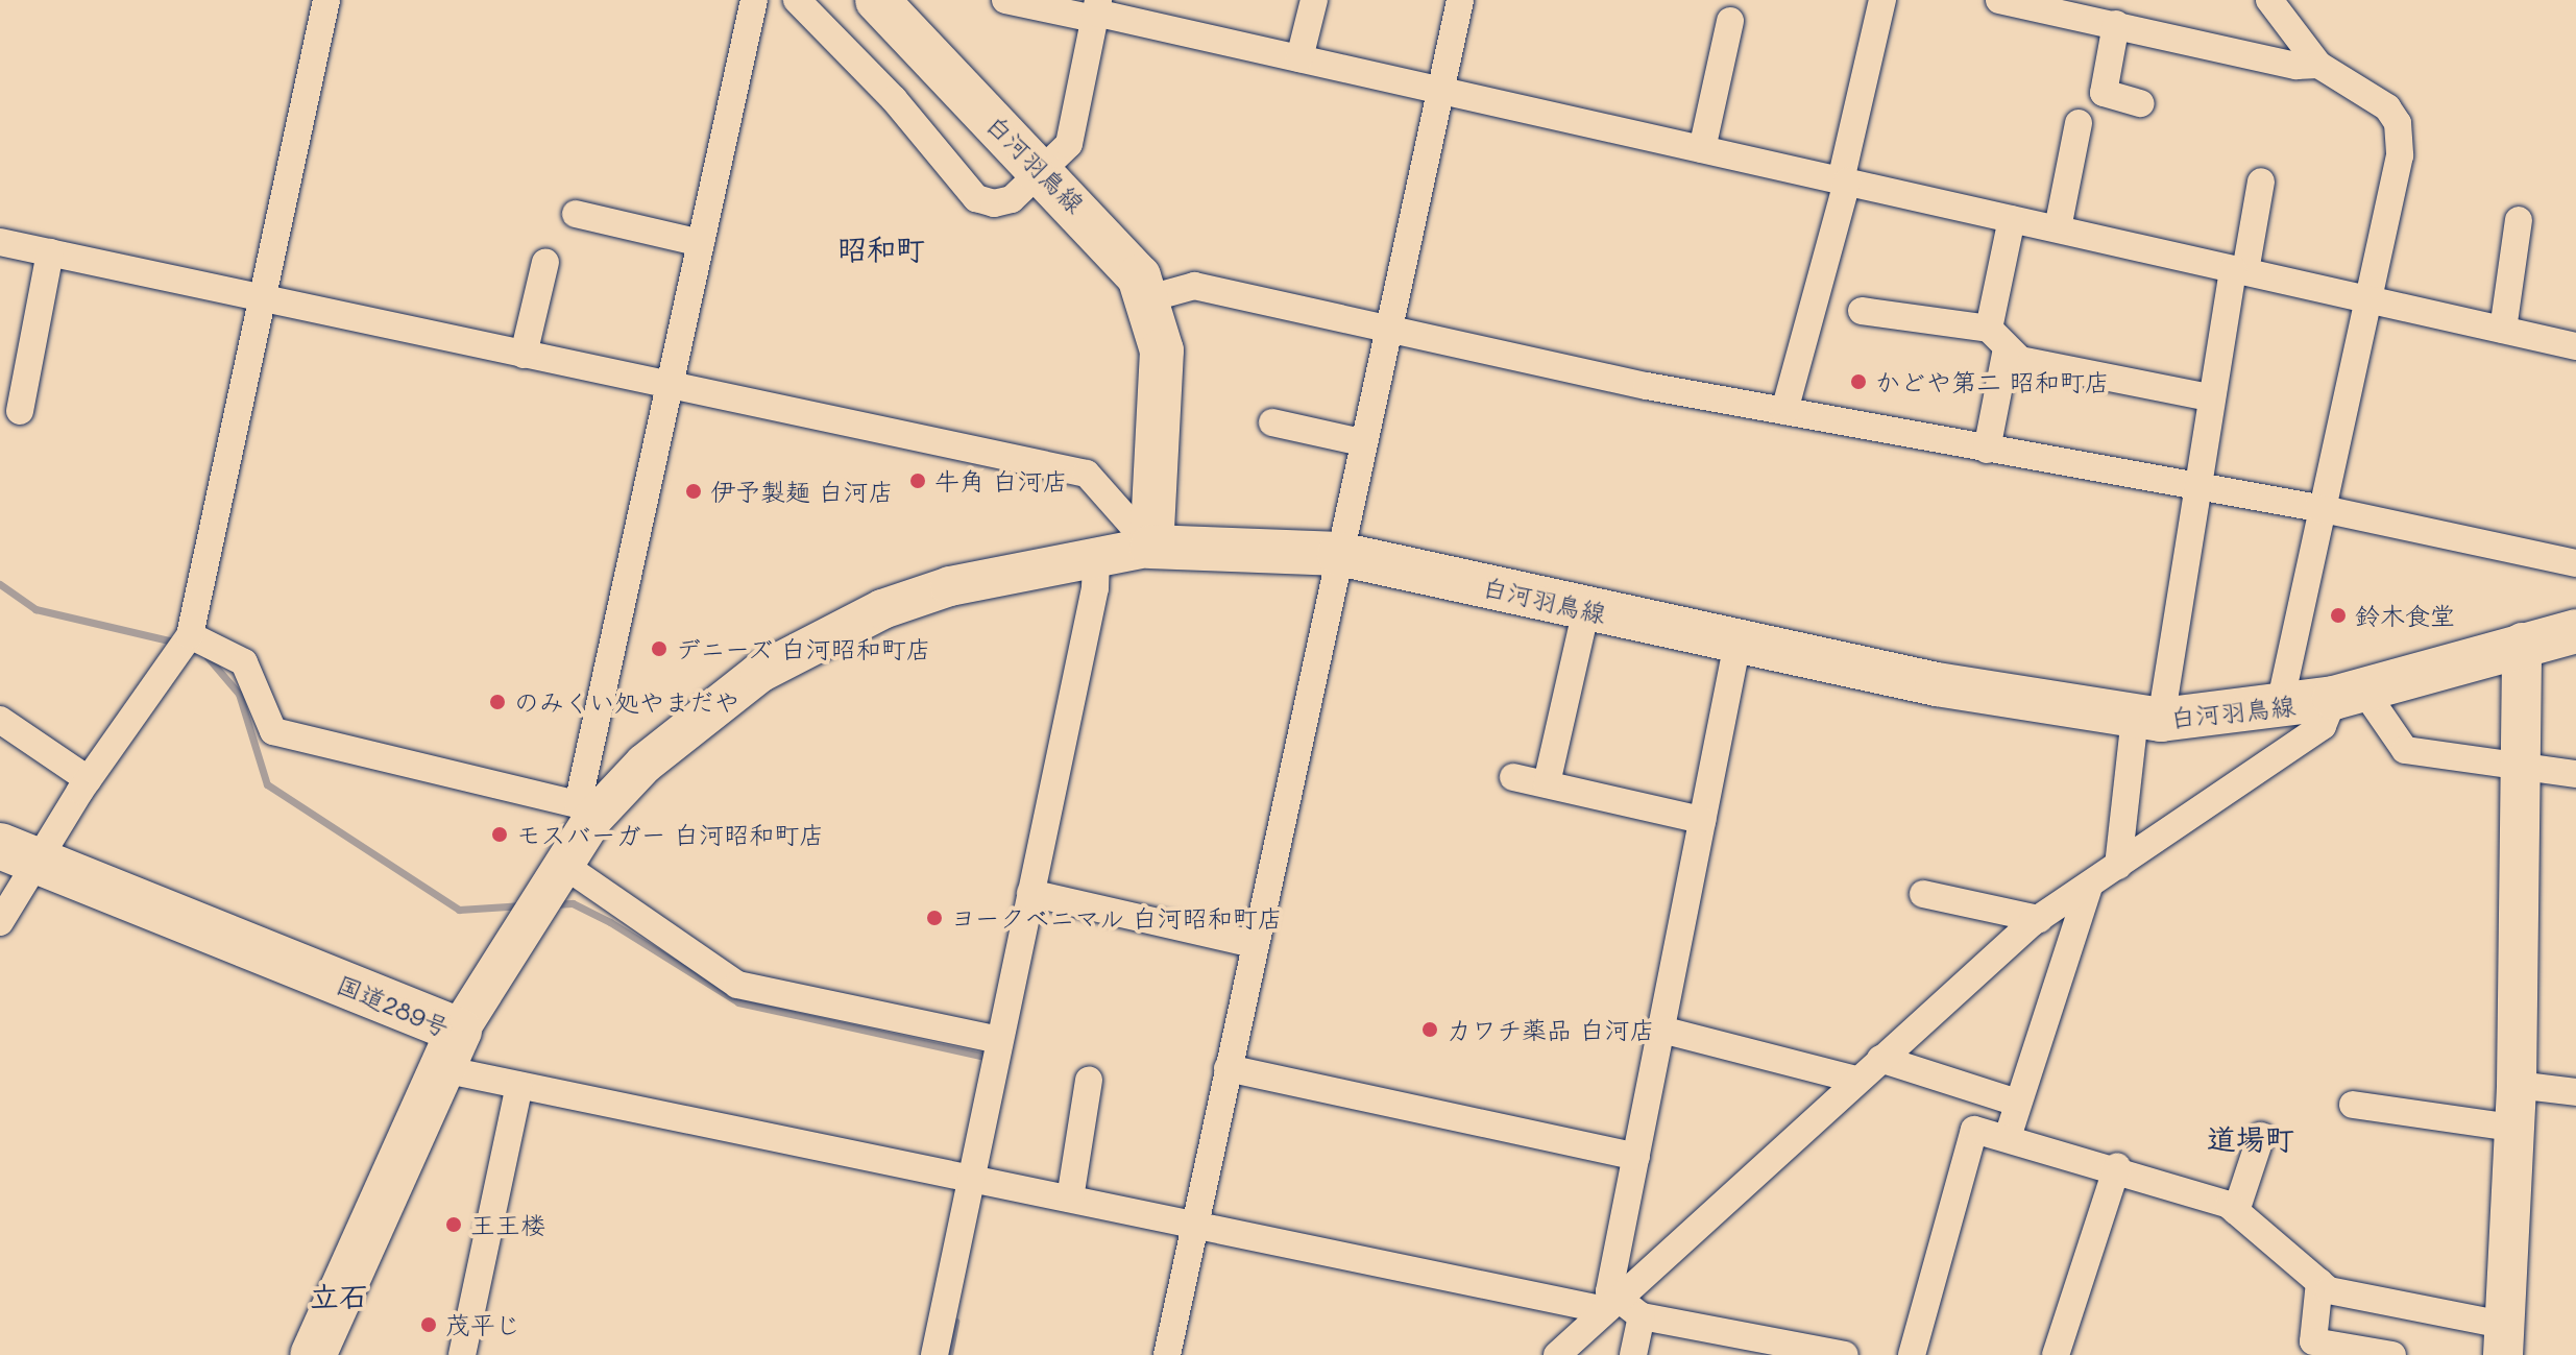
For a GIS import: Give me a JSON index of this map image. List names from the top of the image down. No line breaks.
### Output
{"streets":{"highway":["国道289号"],"main road":["白河羽鳥線"]},"districts":["昭和町","道場町","立石"],"places":["かどや第二 昭和町店","牛角 白河店","伊予製麺 白河店","鈴木食堂","デニーズ 白河昭和町店","のみくい処やまだや","モスバーガー 白河昭和町店","ヨークベニマル 白河昭和町店","カワチ薬品 白河店","王王楼","茂平じ"]}
